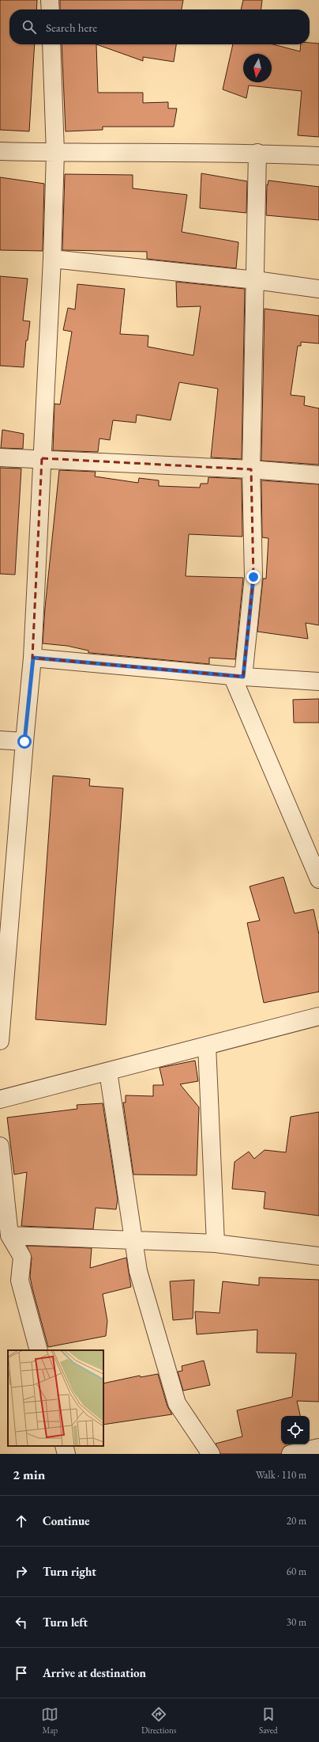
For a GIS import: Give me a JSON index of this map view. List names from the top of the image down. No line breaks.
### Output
{"north":"bottom","page":{"search":"Search here","heading":["2 min","Walk · 110 m"],"list":[["Continue","20 m"],["Turn right","60 m"],["Turn left","30 m"],"Arrive at destination"],"nav":["Map","Directions","Saved"]}}
